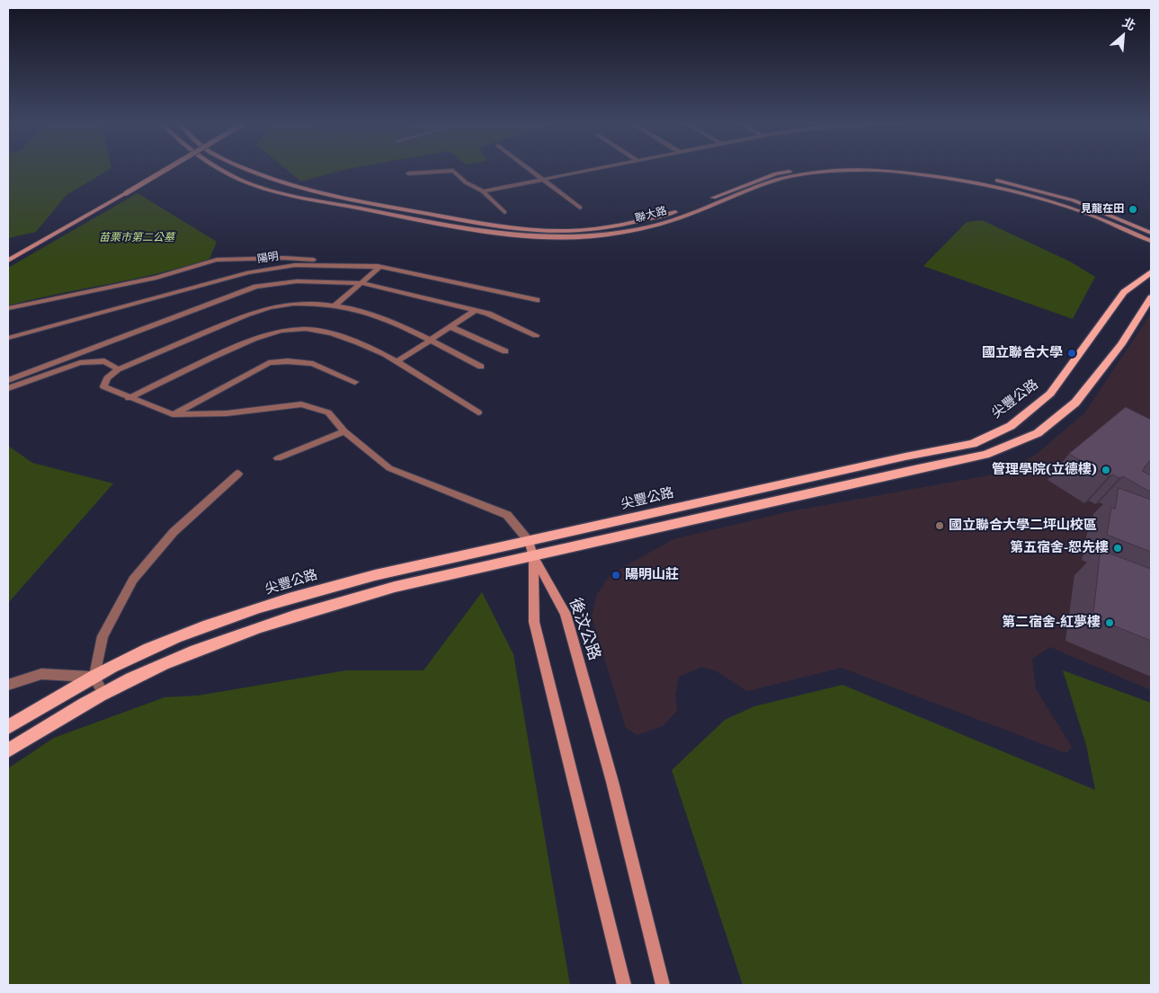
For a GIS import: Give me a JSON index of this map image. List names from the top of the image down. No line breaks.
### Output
{"streets":{"main road":["尖豐公路"],"street":["聯大路","陽明","後汶公路"]},"parks":["苗栗市第二公墓"],"places":["見龍在田","國立聯合大學","管理學院(立德樓)","國立聯合大學二坪山校區","第五宿舍-恕先樓","陽明山莊","第二宿舍-紅夢樓"],"north":"top right"}
